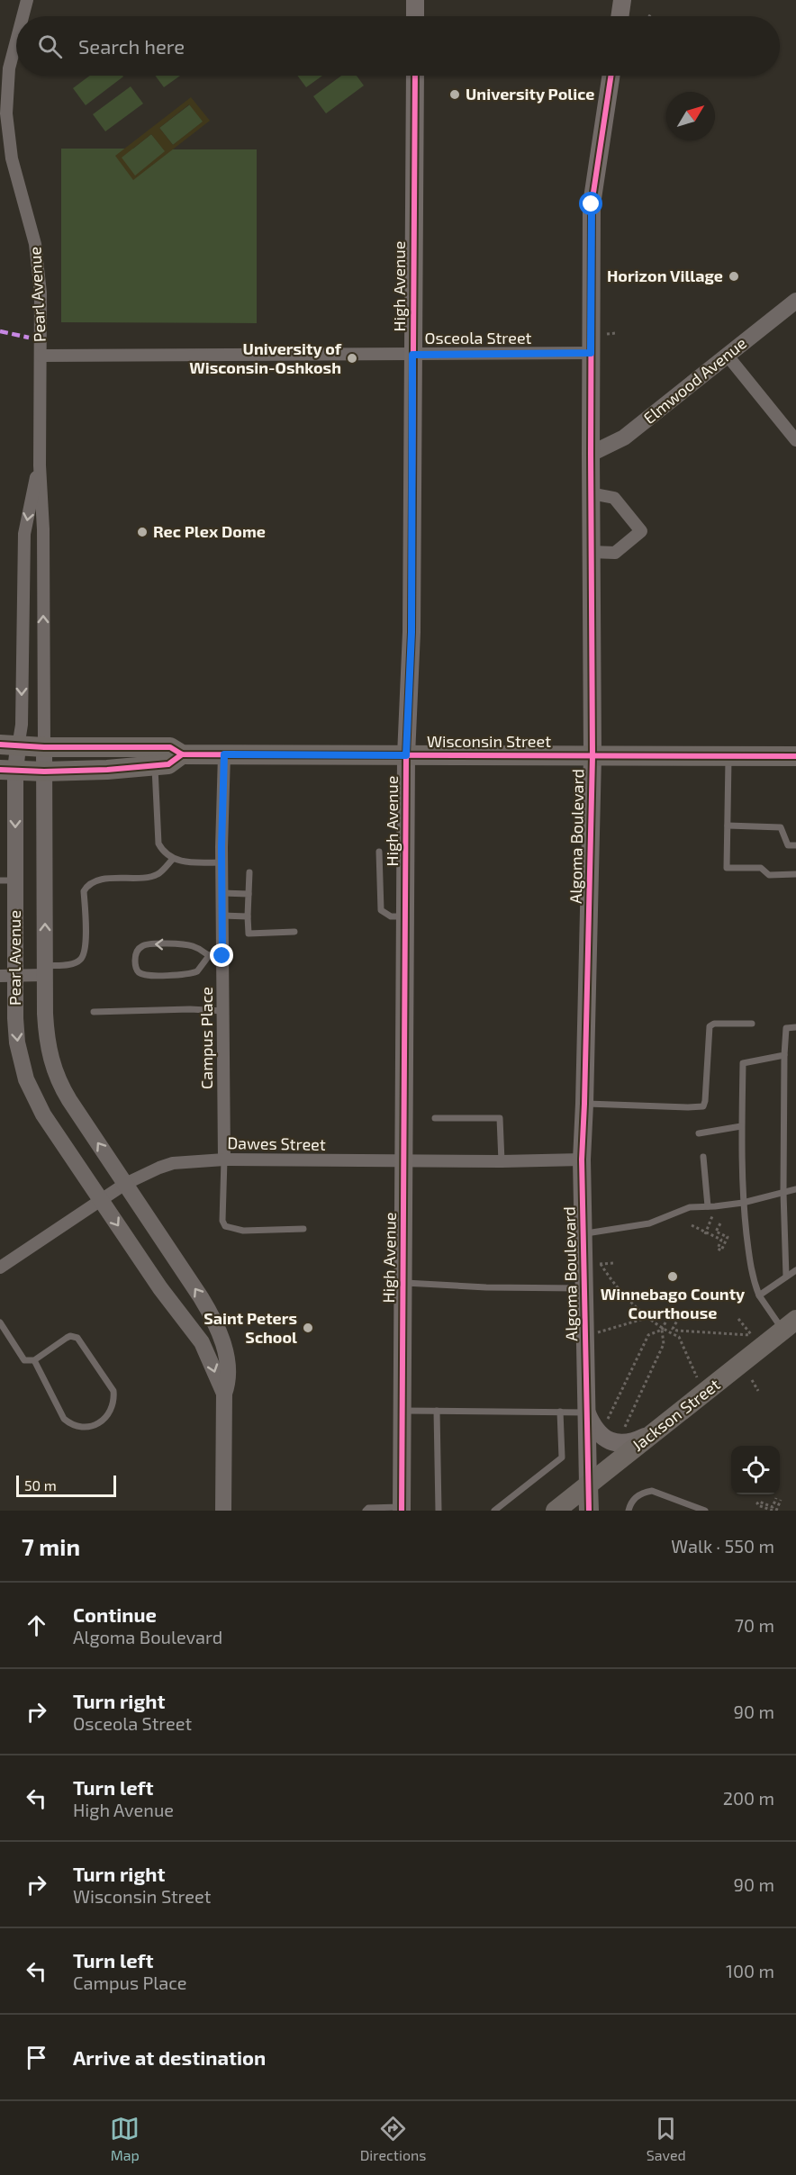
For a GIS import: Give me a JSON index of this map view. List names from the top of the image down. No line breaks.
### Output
{"streets":{"main road":["High Avenue","Wisconsin Street","Algoma Boulevard","Jackson Street"],"street":["Pearl Avenue","Osceola Street","Elmwood Avenue","Campus Place","Dawes Street"]},"crossings":[["High Avenue","Osceola Street"],["High Avenue","Wisconsin Street"],["High Avenue","Dawes Street"],["Pearl Avenue","Osceola Street"],["Pearl Avenue","Wisconsin Street"],["Pearl Avenue","Dawes Street"],["Osceola Street","Algoma Boulevard"],["Elmwood Avenue","Algoma Boulevard"],["Wisconsin Street","Algoma Boulevard"],["Wisconsin Street","Campus Place"],["Algoma Boulevard","Dawes Street"],["Algoma Boulevard","Jackson Street"],["Campus Place","Dawes Street"]],"places":["University Police","Horizon Village","University of Wisconsin-Oshkosh","Rec Plex Dome","Winnebago County Courthouse","Saint Peters School"],"scale_bar":"50 m","north":"top right","page":{"search":"Search here","scale":"50 m","heading":["7 min","Walk · 550 m"],"list":[["Continue","Algoma Boulevard","70 m"],["Turn right","Osceola Street","90 m"],["Turn left","High Avenue","200 m"],["Turn right","Wisconsin Street","90 m"],["Turn left","Campus Place","100 m"],"Arrive at destination"],"nav":["Map","Directions","Saved"]}}
